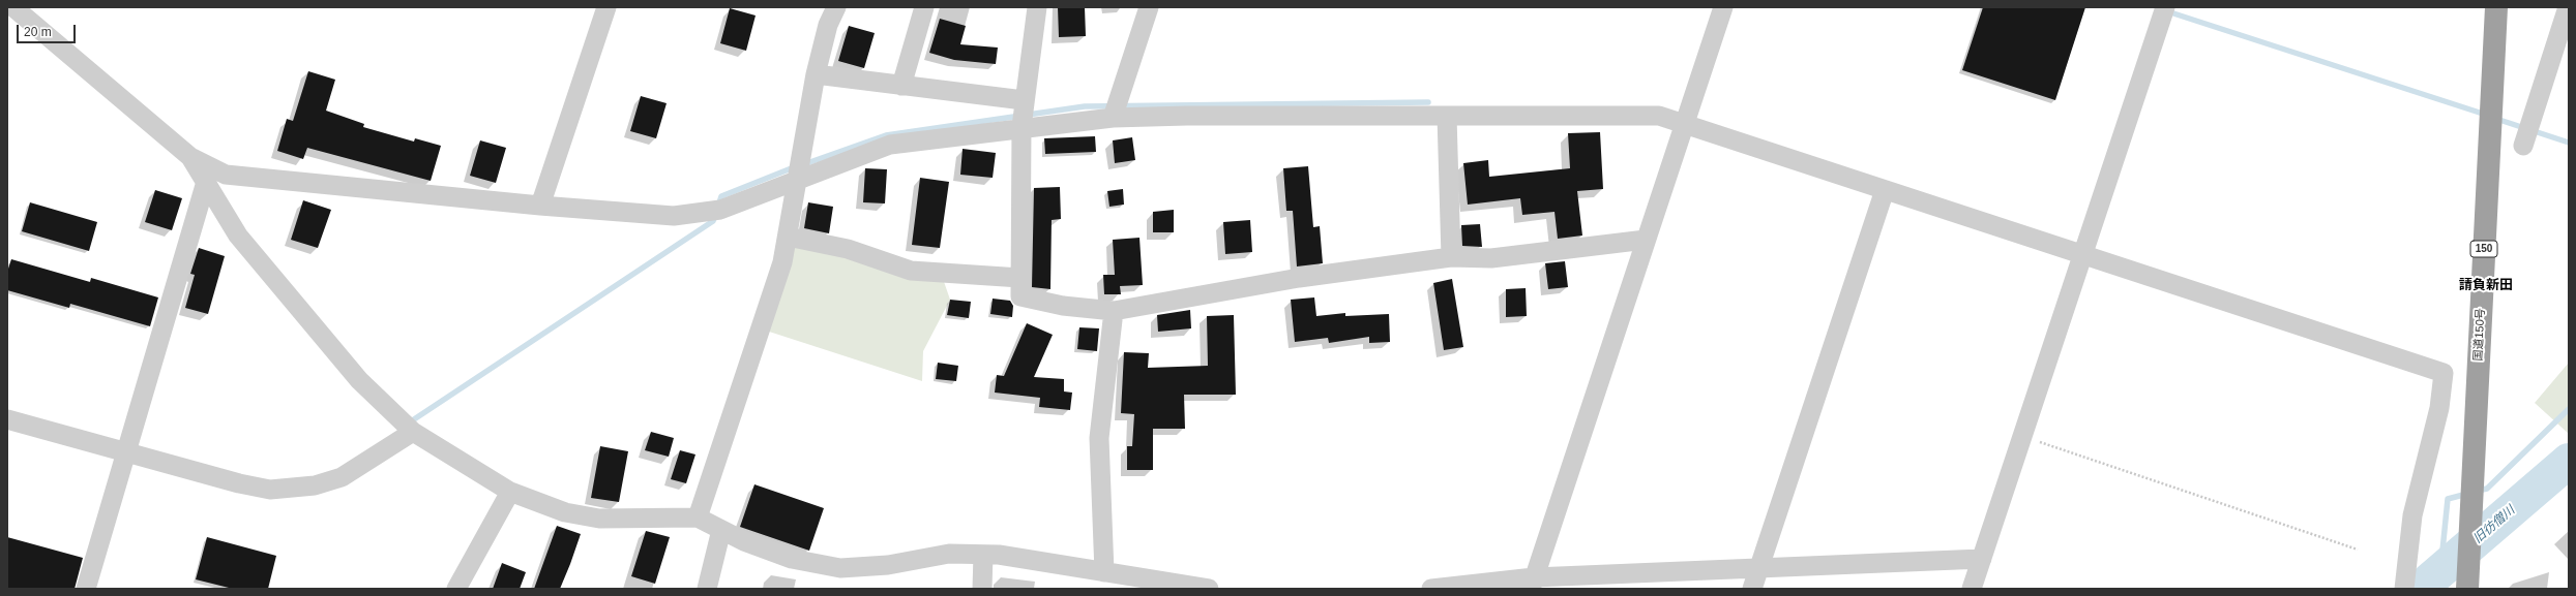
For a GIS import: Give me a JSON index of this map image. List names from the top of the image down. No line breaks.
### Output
{"streets":{"highway":["150","国道150号"]},"districts":["請負新田"],"water":["旧彷僧川"],"scale_bar":"20 m"}
